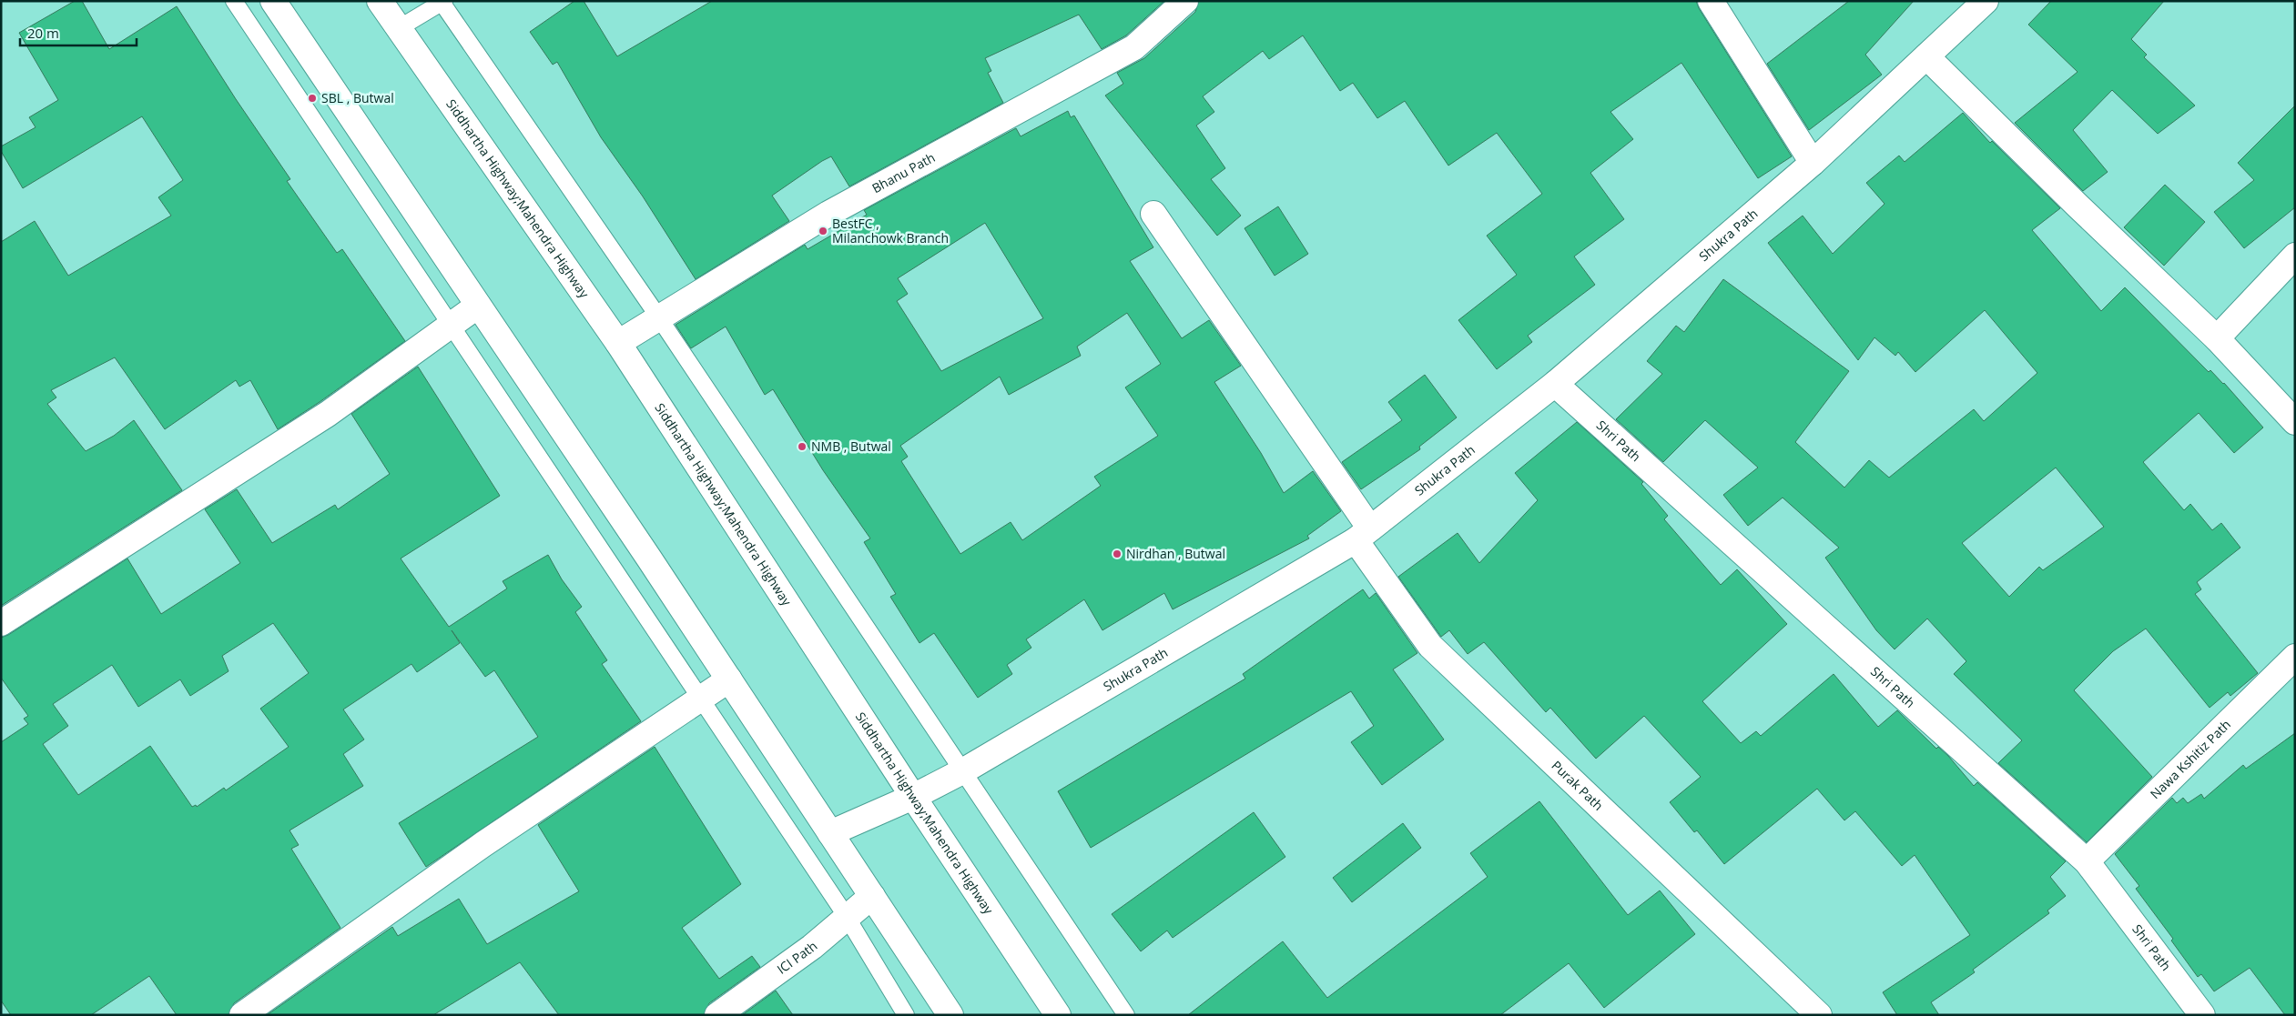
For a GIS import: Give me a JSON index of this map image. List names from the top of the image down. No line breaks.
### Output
{"streets":{"main road":["Bhanu Path","Siddhartha Highway;Mahendra Highway","Shukra Path","Shri Path","Nawa Kshitiz Path","Purak Path","ICI Path"]},"crossings":[["Bhanu Path","Siddhartha Highway;Mahendra Highway"],["Siddhartha Highway;Mahendra Highway","Shukra Path"],["Shukra Path","Shri Path"],["Shukra Path","Purak Path"],["Shri Path","Nawa Kshitiz Path"]],"places":["SBL , Butwal","BestFC , Milanchowk Branch","NMB , Butwal","Nirdhan , Butwal"],"scale_bar":"20 m"}
